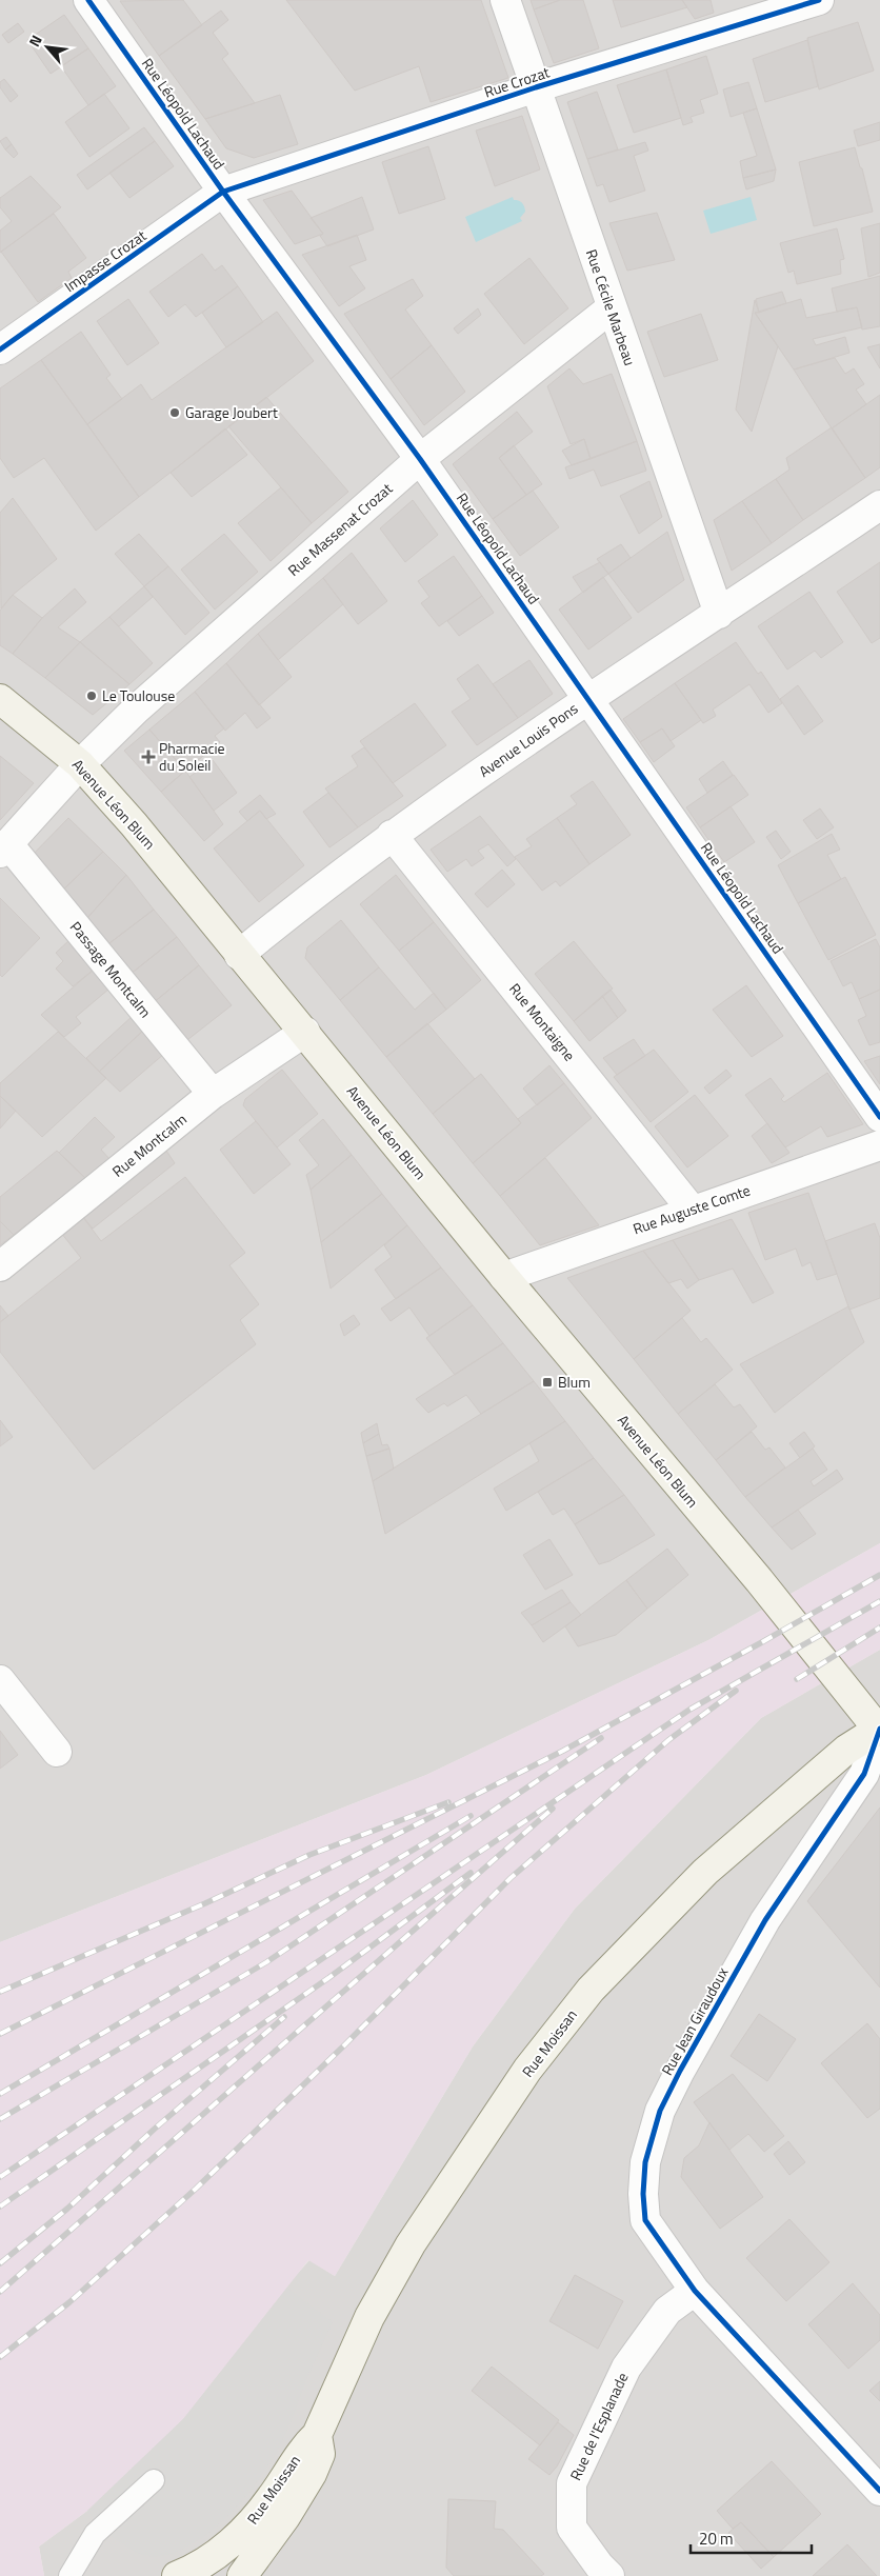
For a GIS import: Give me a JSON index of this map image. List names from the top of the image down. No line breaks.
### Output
{"streets":{"main road":["Avenue Léon Blum","Rue Moissan"],"street":["Rue Crozat","Rue Léopold Lachaud","Impasse Crozat","Rue Cécile Marbeau","Rue Massenat Crozat","Avenue Louis Pons","Passage Montcalm","Rue Montaigne","Rue Montcalm","Rue Auguste Comte","Rue Jean Giraudoux","Rue de l'Esplanade"]},"crossings":[["Rue Crozat","Rue Léopold Lachaud"],["Rue Crozat","Impasse Crozat"],["Rue Crozat","Rue Cécile Marbeau"],["Rue Léopold Lachaud","Impasse Crozat"],["Rue Léopold Lachaud","Rue Massenat Crozat"],["Rue Léopold Lachaud","Avenue Louis Pons"],["Rue Cécile Marbeau","Rue Massenat Crozat"],["Rue Cécile Marbeau","Avenue Louis Pons"],["Rue Massenat Crozat","Avenue Léon Blum"],["Rue Massenat Crozat","Passage Montcalm"],["Avenue Louis Pons","Avenue Léon Blum"],["Avenue Louis Pons","Rue Montaigne"],["Avenue Léon Blum","Rue Montcalm"],["Avenue Léon Blum","Rue Auguste Comte"],["Avenue Léon Blum","Rue Jean Giraudoux"],["Avenue Léon Blum","Rue Moissan"],["Passage Montcalm","Rue Montcalm"],["Rue Montaigne","Rue Auguste Comte"],["Rue Jean Giraudoux","Rue Moissan"],["Rue Jean Giraudoux","Rue de l'Esplanade"]],"places":{"other":["Garage Joubert","Le Toulouse"],"health":["Pharmacie du Soleil"],"transit":["Blum"]},"scale_bar":"20 m","north":"top left"}
